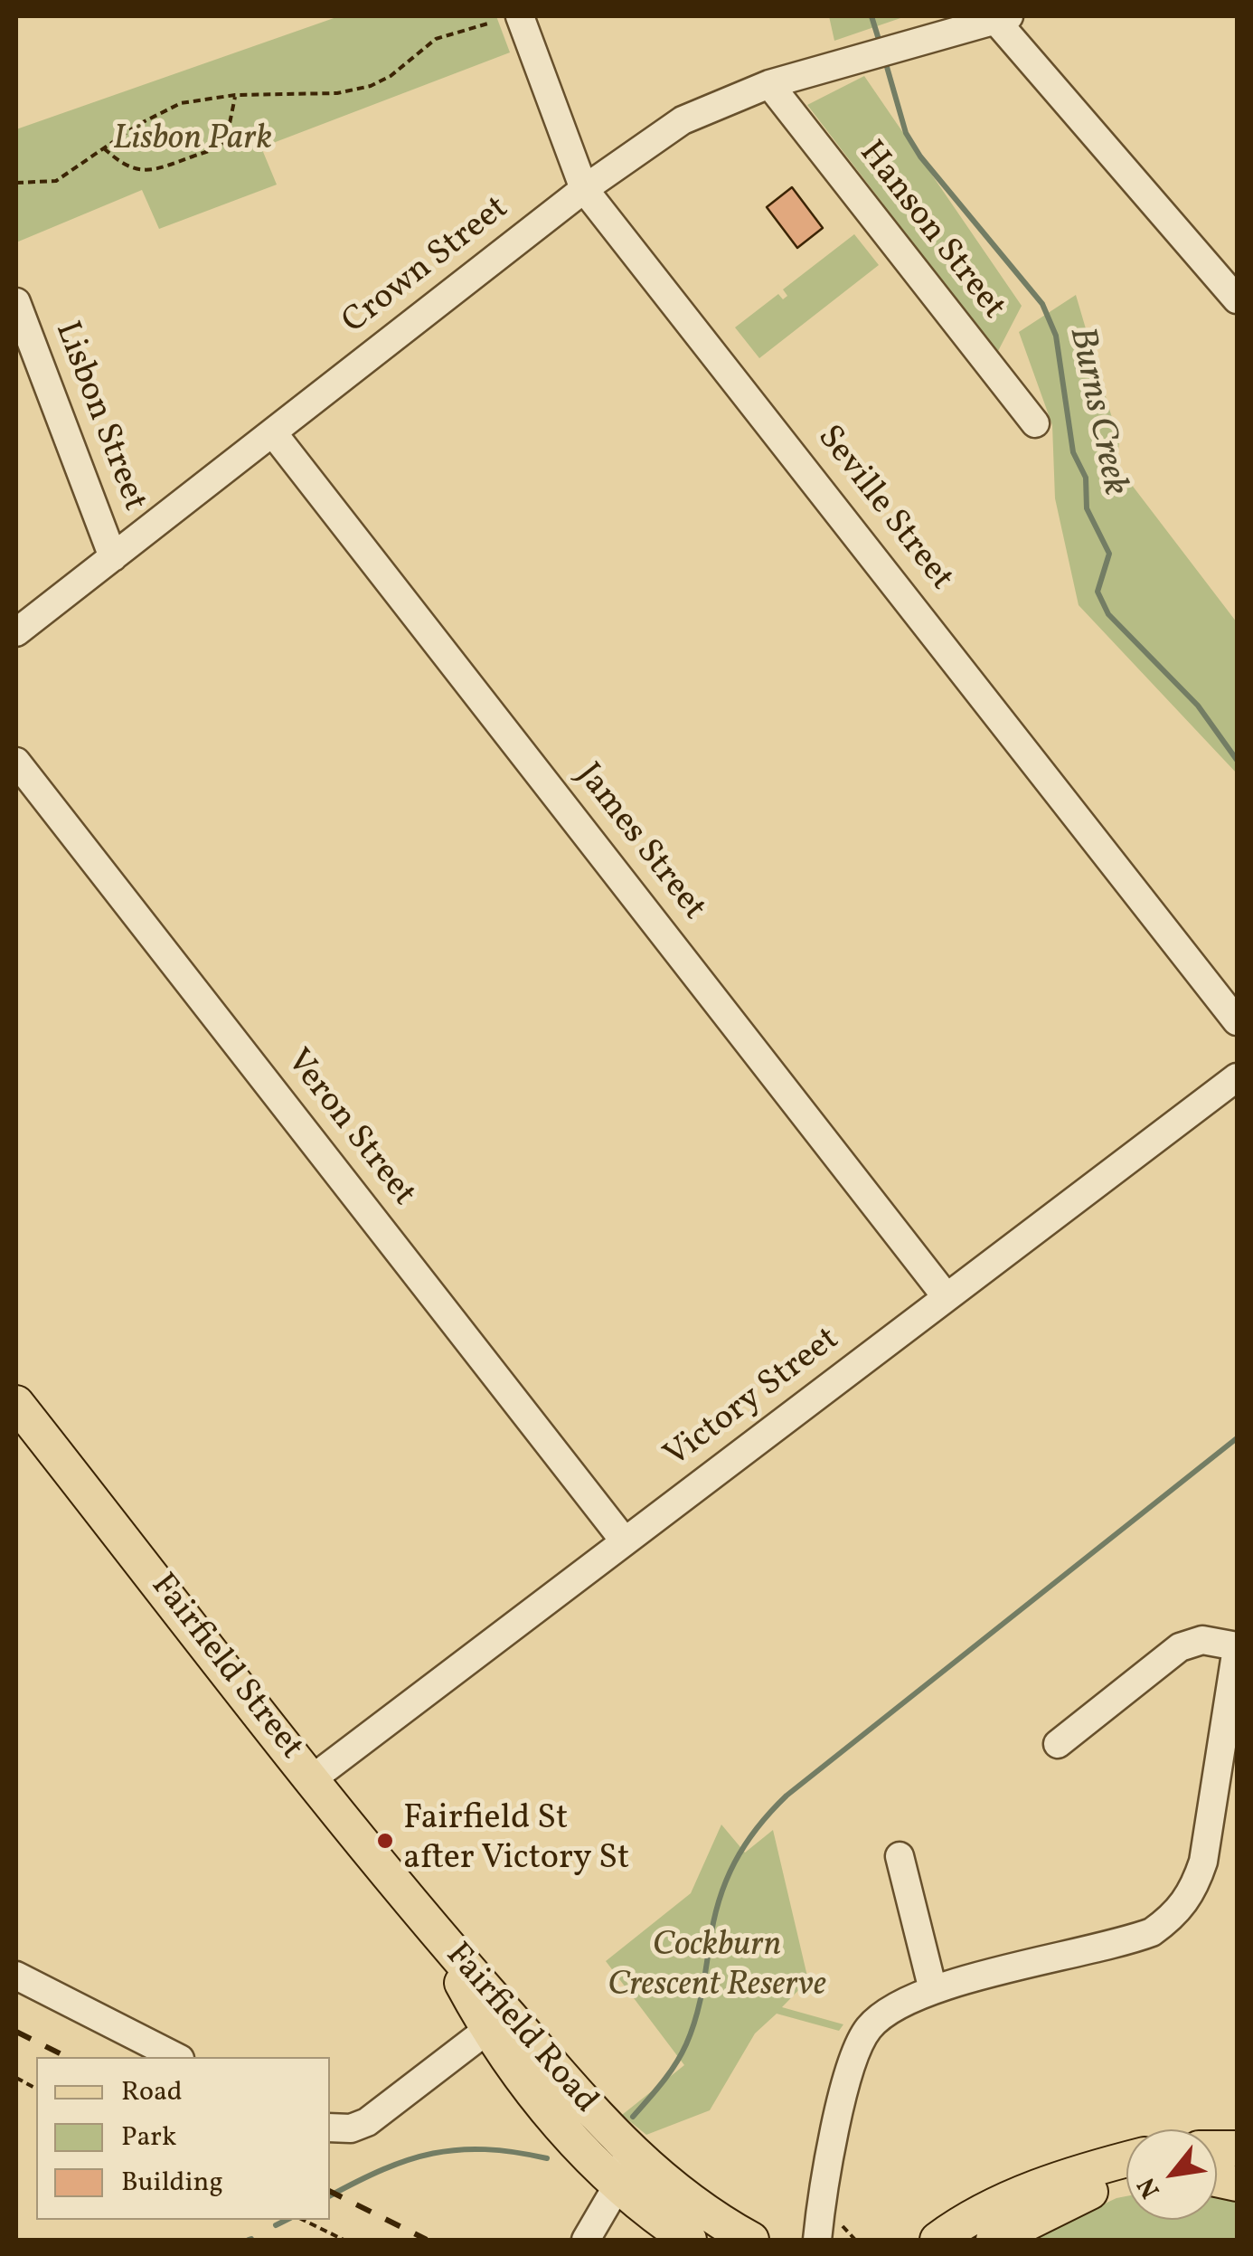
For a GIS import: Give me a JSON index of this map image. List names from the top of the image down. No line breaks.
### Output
{"streets":{"main road":["Fairfield Street","Fairfield Road"],"street":["Hanson Street","Crown Street","Lisbon Street","Seville Street","James Street","Veron Street","Victory Street"]},"crossings":[["Hanson Street","Crown Street"],["Crown Street","Lisbon Street"],["Crown Street","Seville Street"],["Crown Street","James Street"],["James Street","Victory Street"],["Veron Street","Victory Street"],["Victory Street","Fairfield Street"],["Fairfield Street","Fairfield Road"]],"water":["Burns Creek"],"parks":["Lisbon Park","Cockburn Crescent Reserve"],"places":["Fairfield St after Victory St"],"legend":["Road","Park","Building"],"north":"bottom left"}
